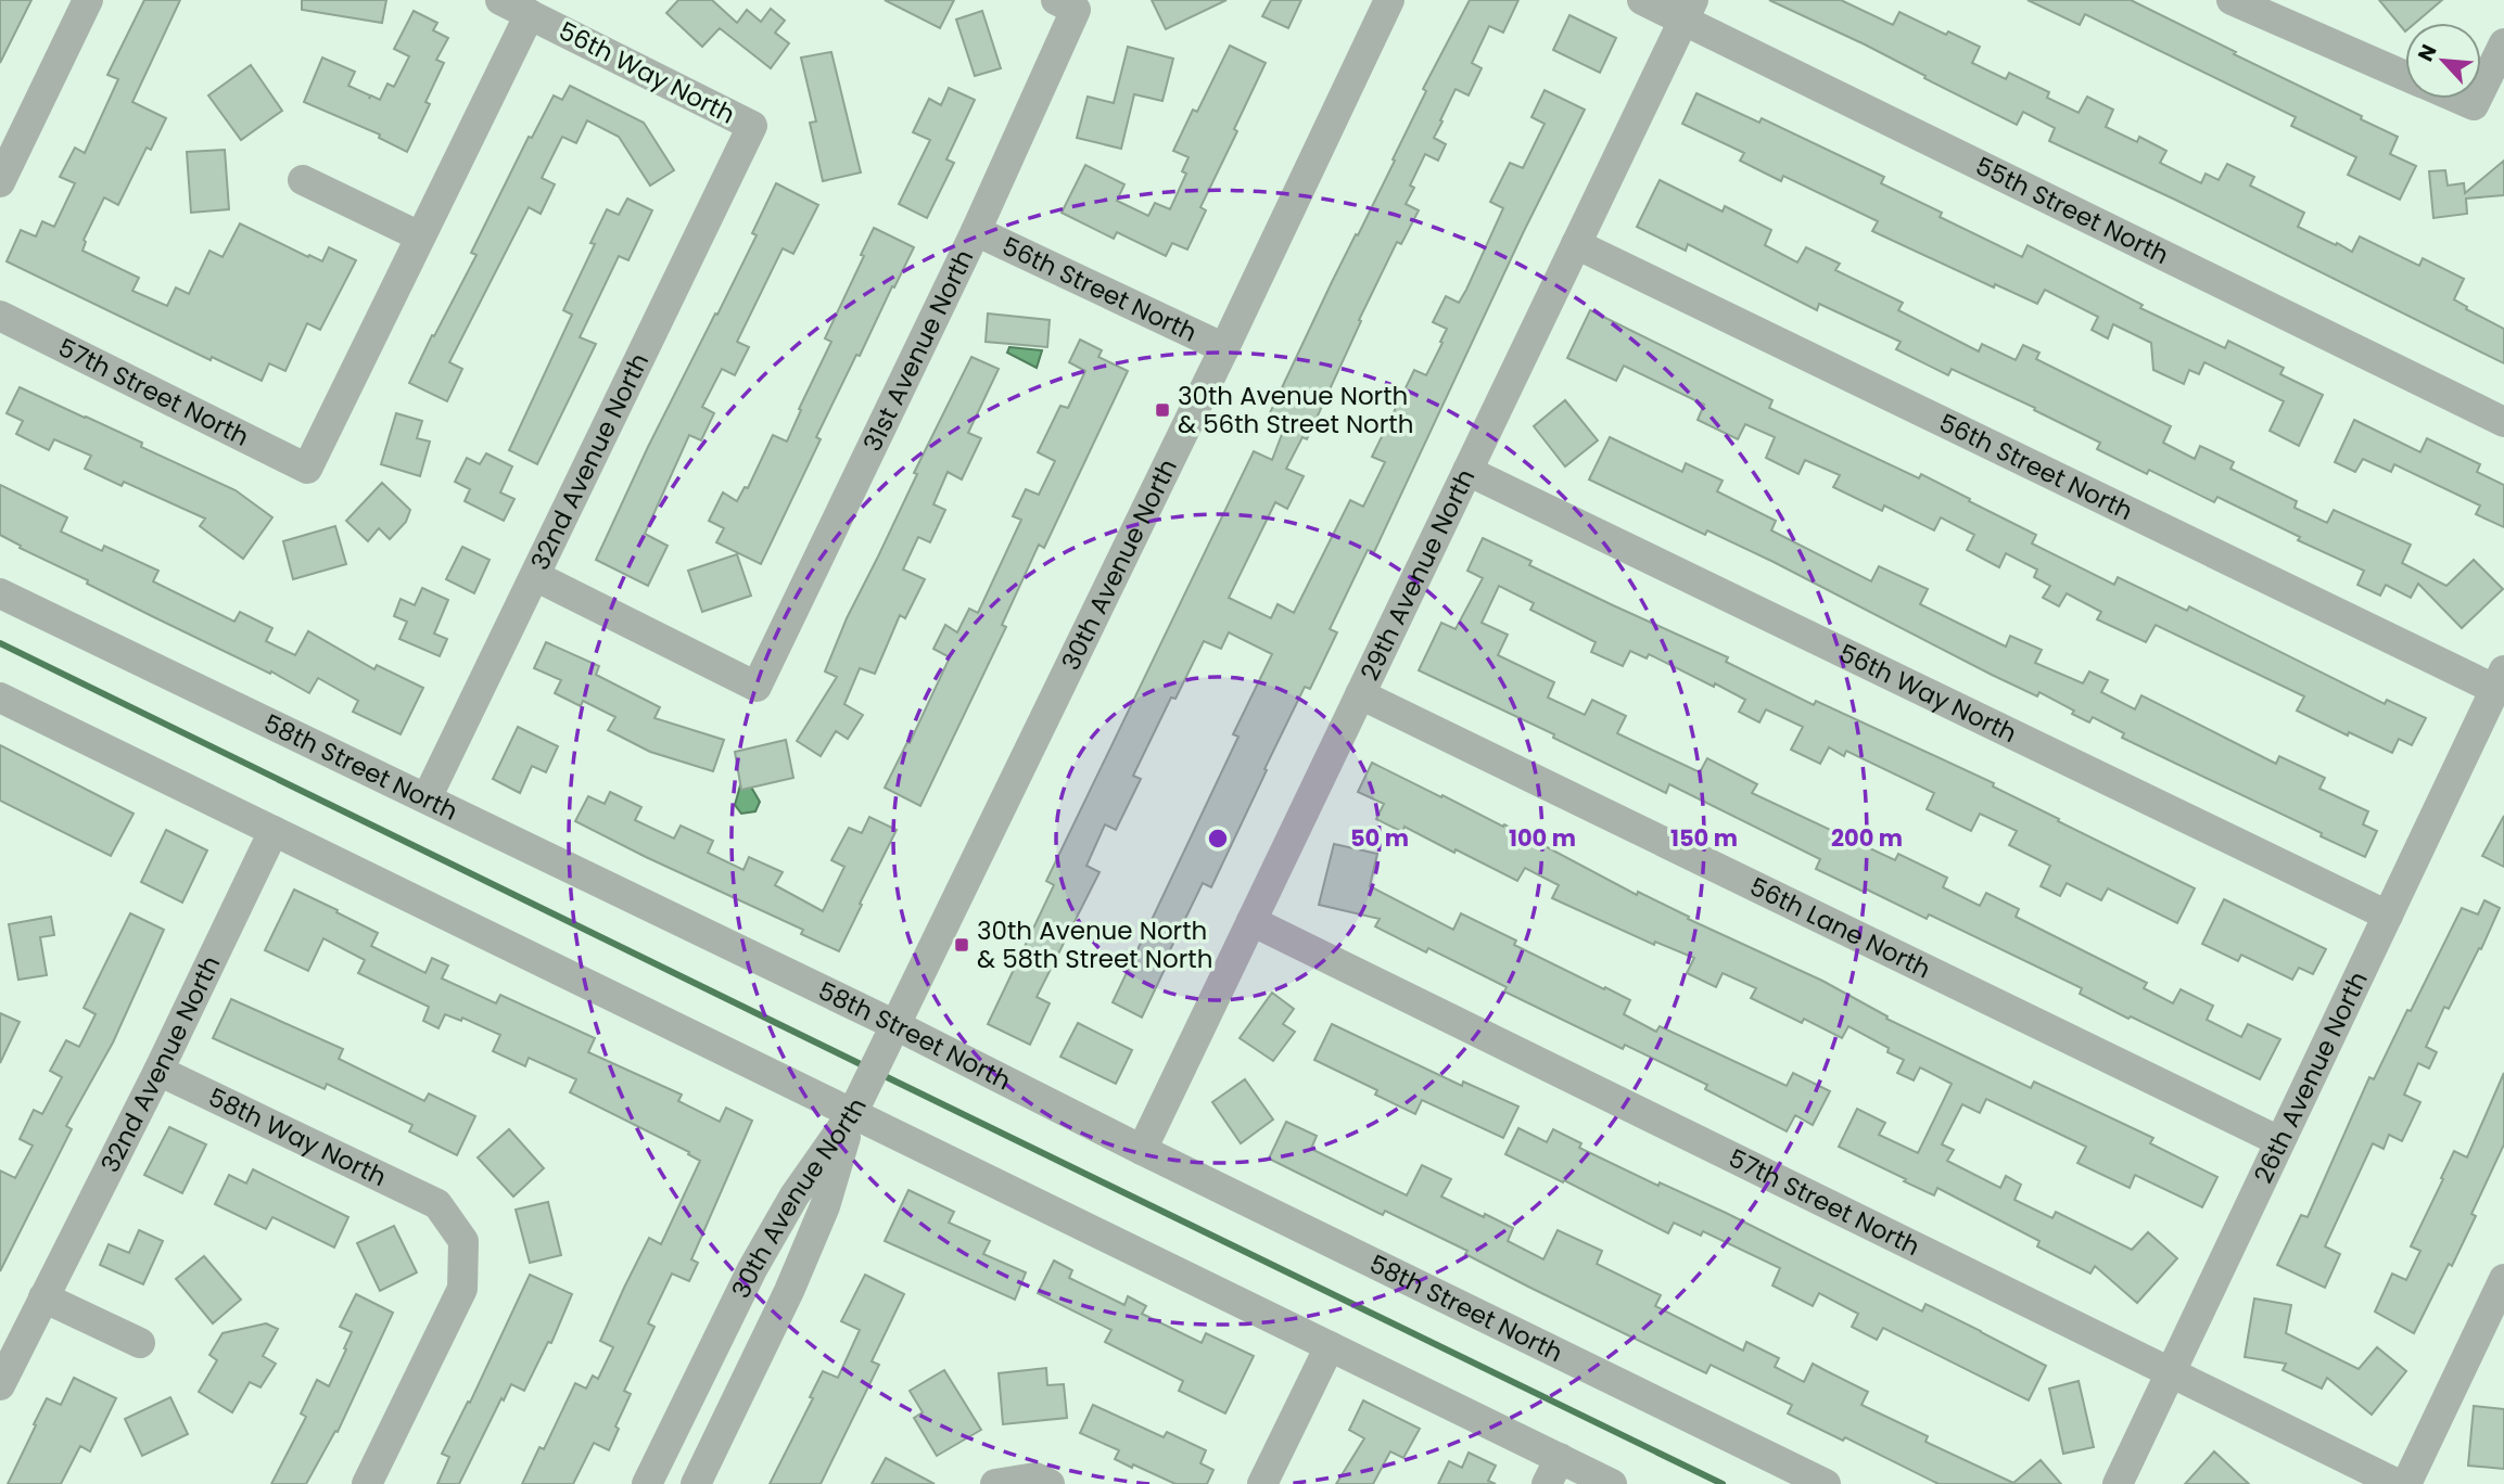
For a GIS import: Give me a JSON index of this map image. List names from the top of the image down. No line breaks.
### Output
{"streets":{"street":["56th Way North","55th Street North","56th Street North","31st Avenue North","57th Street North","32nd Avenue North","30th Avenue North","29th Avenue North","58th Street North","56th Lane North","26th Avenue North","58th Way North"]},"crossings":[["56th Way North","32nd Avenue North"],["56th Way North","29th Avenue North"],["56th Way North","26th Avenue North"],["55th Street North","29th Avenue North"],["56th Street North","31st Avenue North"],["56th Street North","30th Avenue North"],["56th Street North","29th Avenue North"],["56th Street North","26th Avenue North"],["31st Avenue North","32nd Avenue North"],["57th Street North","29th Avenue North"],["57th Street North","26th Avenue North"],["32nd Avenue North","58th Street North"],["32nd Avenue North","58th Way North"],["30th Avenue North","58th Street North"],["29th Avenue North","58th Street North"],["29th Avenue North","56th Lane North"],["56th Lane North","26th Avenue North"]],"places":{"transit":["30th Avenue North & 56th Street North","30th Avenue North & 58th Street North"]},"north":"top left","rings":["50 m","100 m","150 m","200 m"]}
